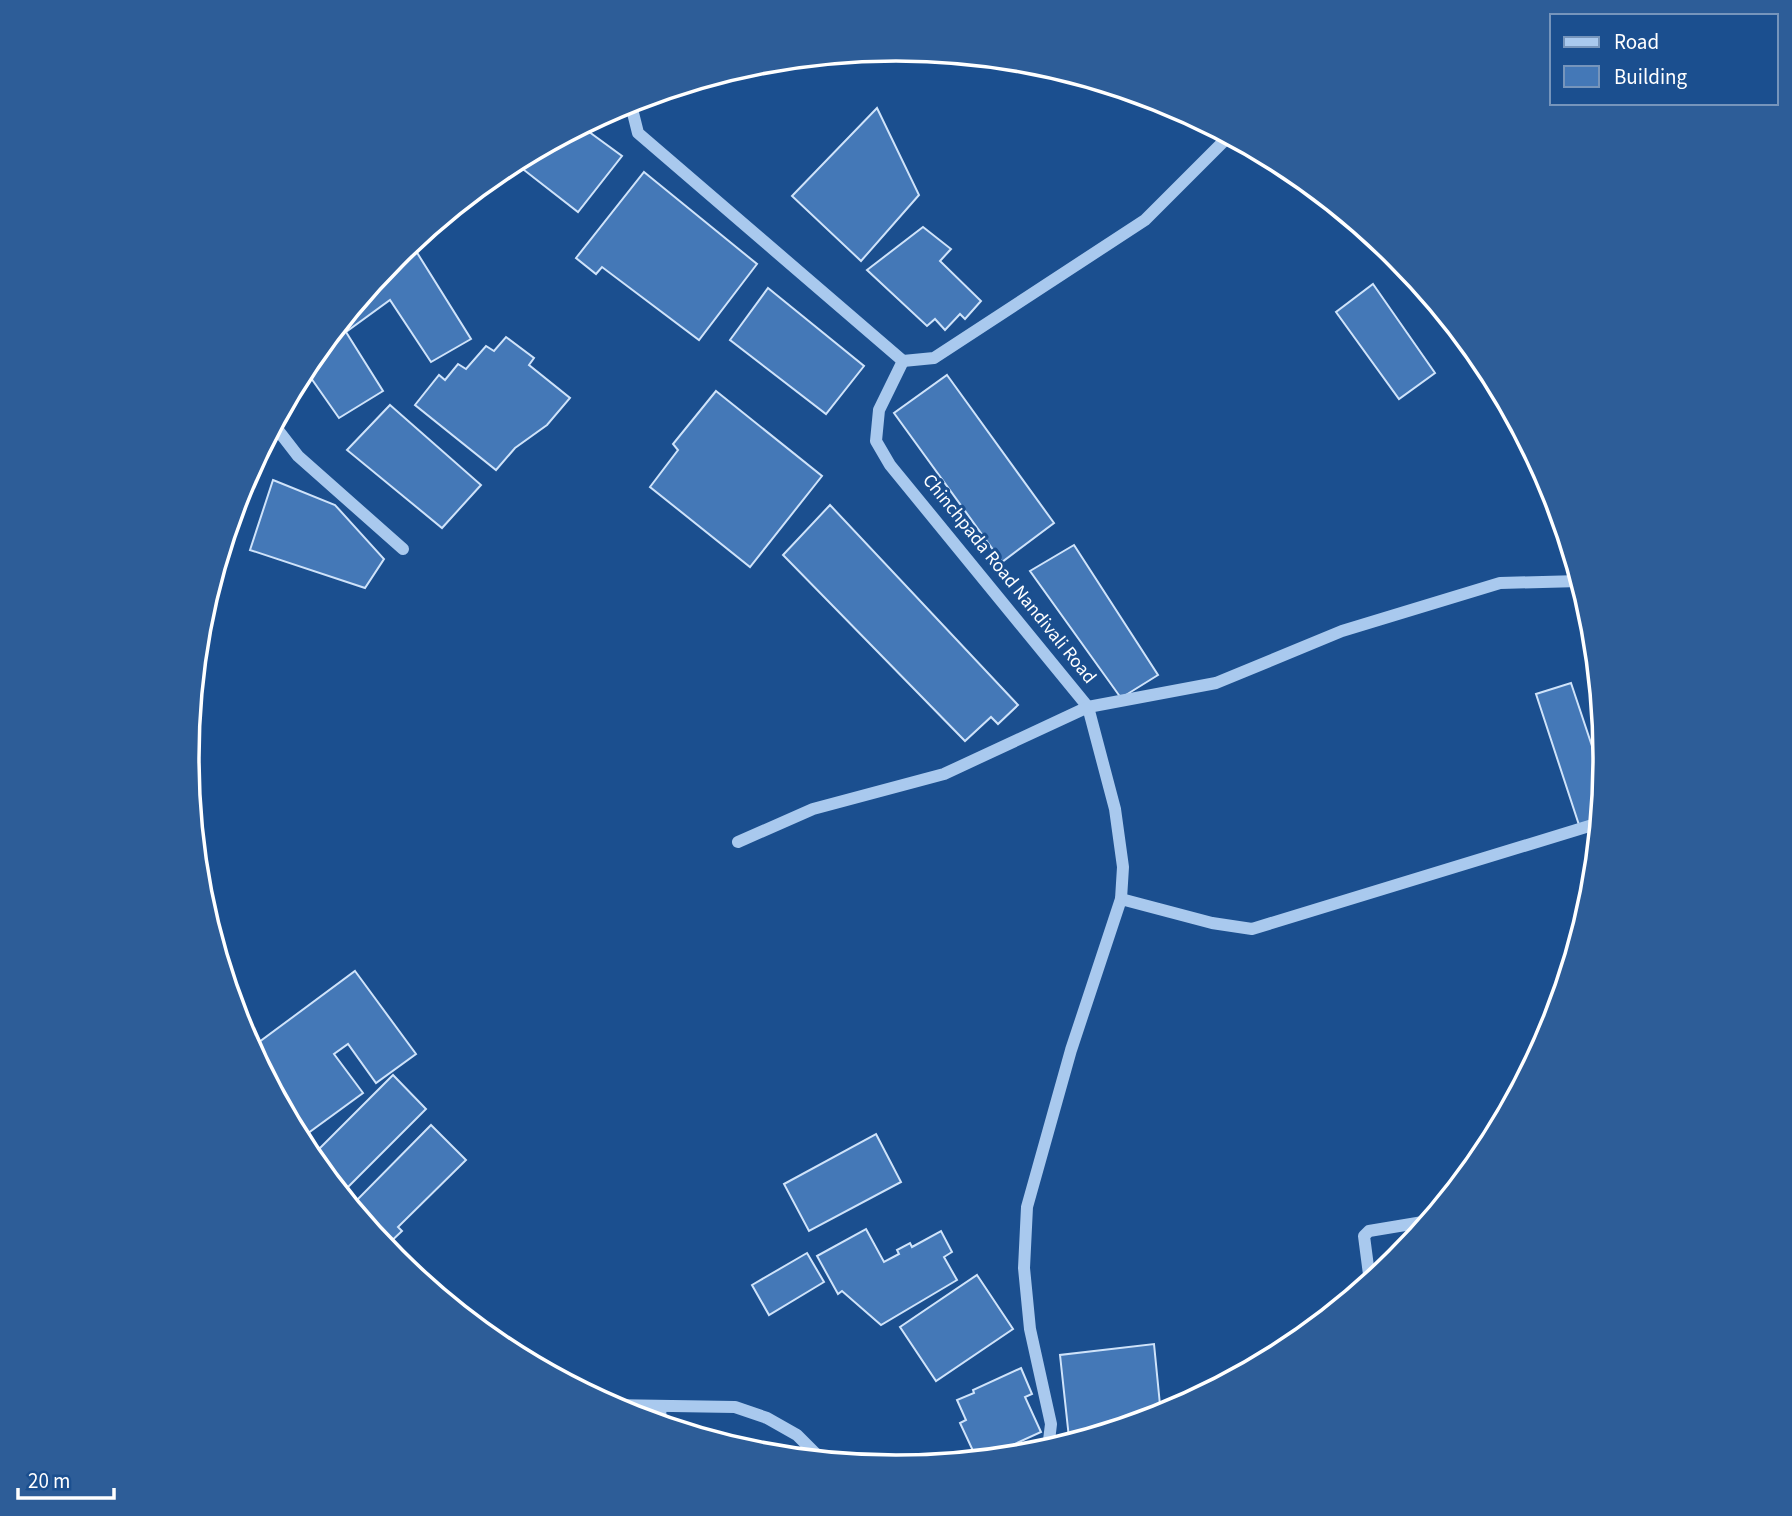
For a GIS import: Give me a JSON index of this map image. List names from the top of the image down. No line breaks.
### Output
{"streets":{"street":["Chinchpada Road Nandivali Road"]},"legend":["Road","Building"],"scale_bar":"20 m"}
